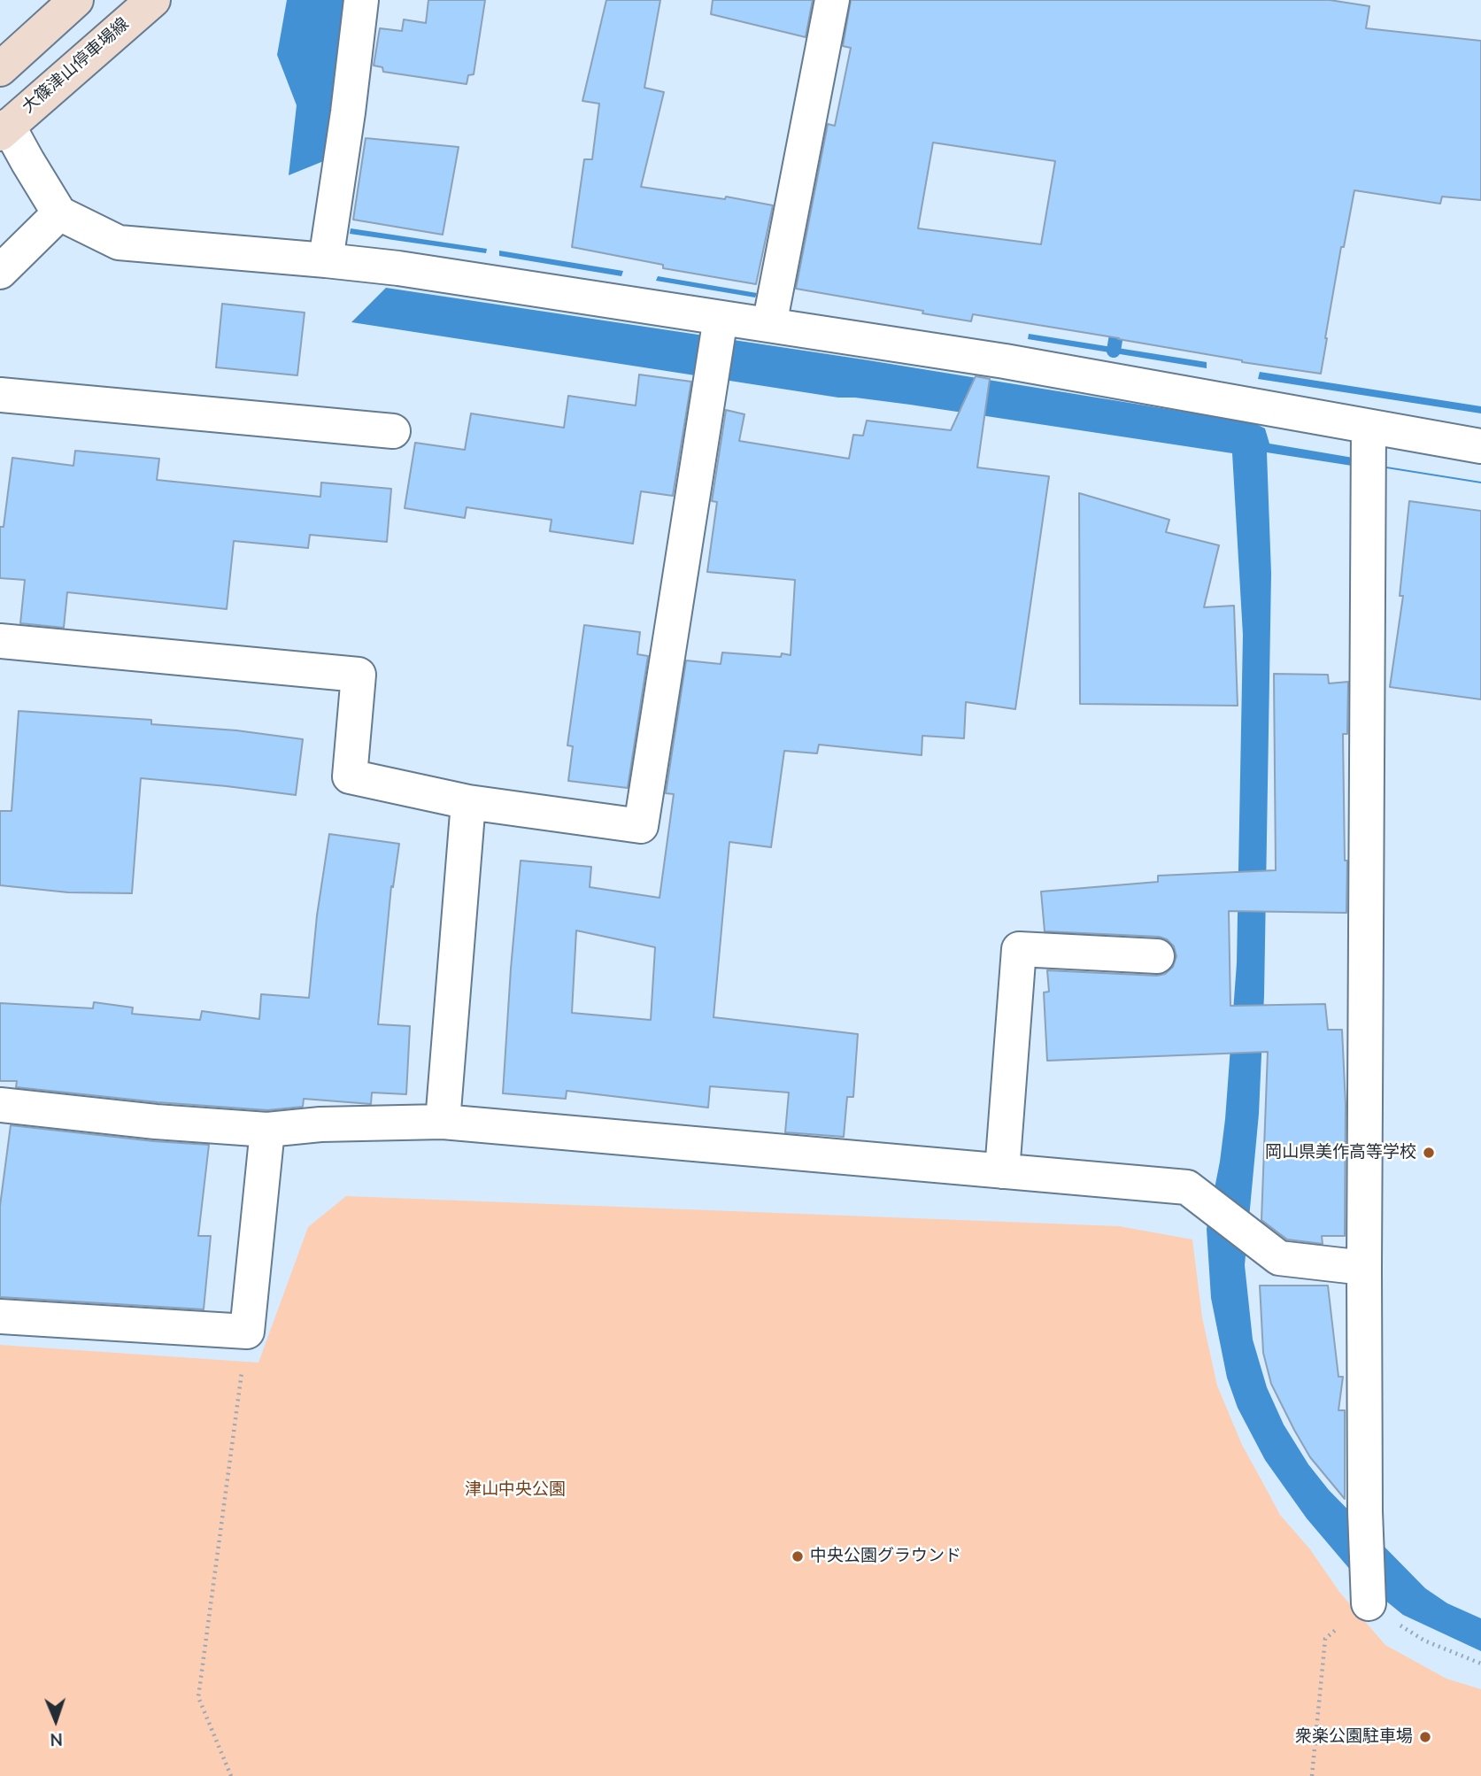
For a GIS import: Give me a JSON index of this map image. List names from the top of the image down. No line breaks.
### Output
{"streets":{"main road":["大篠津山停車場線"]},"parks":["津山中央公園"],"places":["岡山県美作高等学校","中央公園グラウンド","衆楽公園駐車場"],"north":"bottom"}
